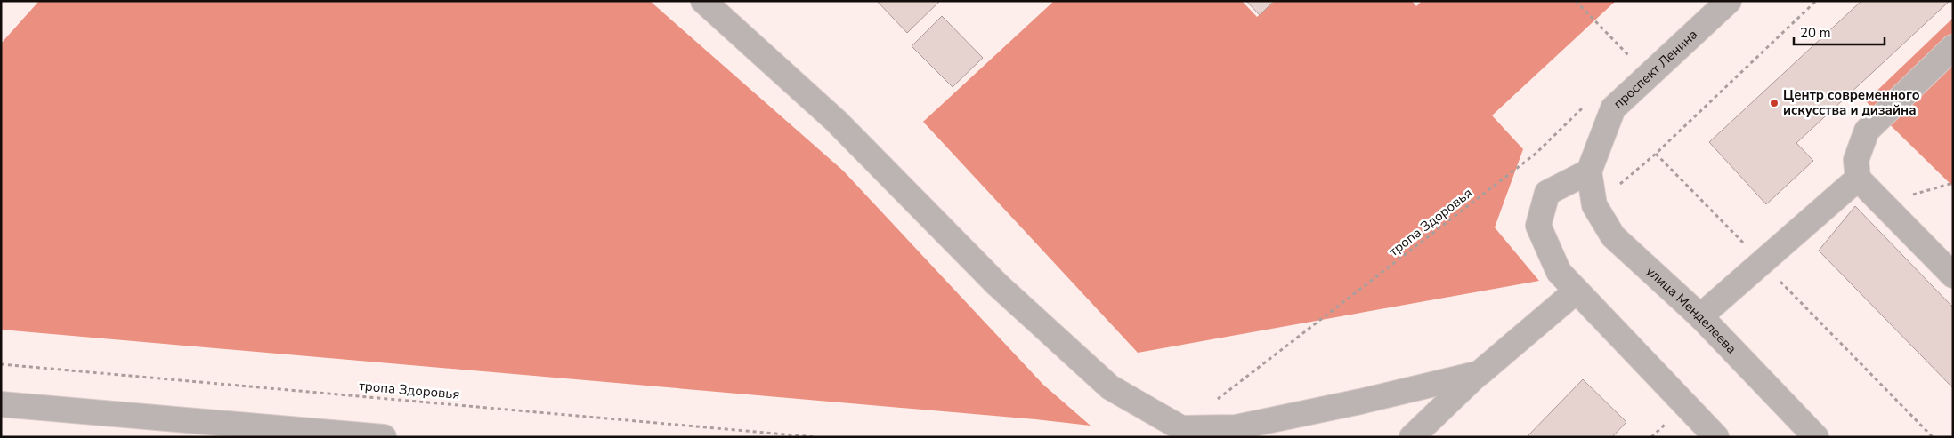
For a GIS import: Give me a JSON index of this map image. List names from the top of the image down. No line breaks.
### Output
{"streets":{"street":["проспект Ленина","улица Менделеева"],"path":["тропа Здоровья"]},"crossings":[["проспект Ленина","улица Менделеева"]],"places":["Центр современного искусства и дизайна"],"scale_bar":"20 m"}
